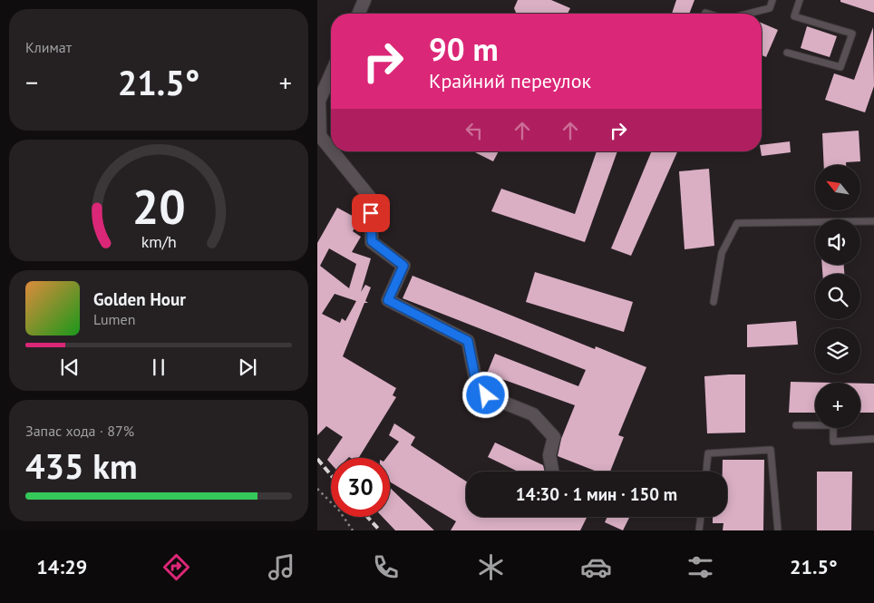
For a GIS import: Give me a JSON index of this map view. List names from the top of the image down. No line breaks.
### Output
{"north":"top left","page":{"tile":["Климат",["Запас хода · 87%","435 km"]],"turn":["90 m","Крайний переулок"],"heat":["−","21.5°","+"],"map_buttons":"+","song":["Golden Hour","Lumen"],"limit":"30","trip":"14:30 · 1 мин · 150 m","tabs":["14:29","21.5°"],"gauge":["20","km/h"]}}
